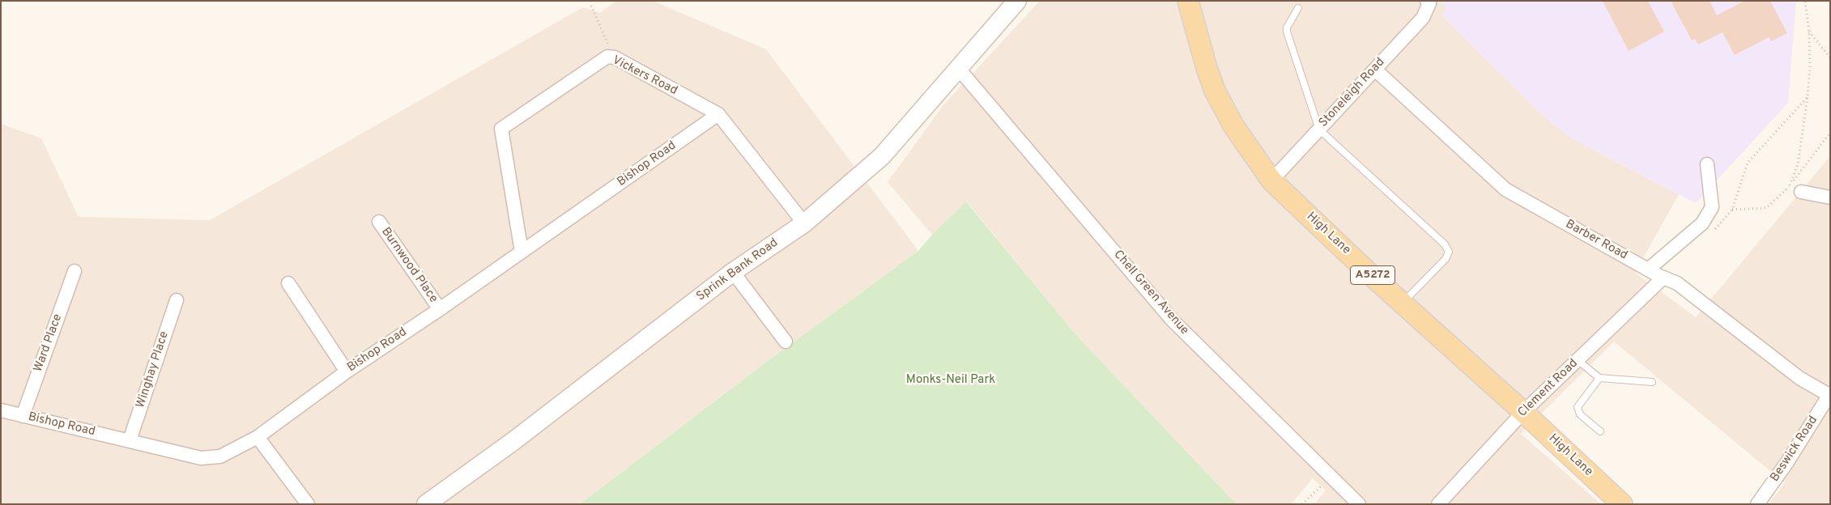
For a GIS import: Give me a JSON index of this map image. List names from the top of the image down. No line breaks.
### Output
{"streets":{"main road":["High Lane","A5272"],"street":["Vickers Road","Stoneleigh Road","Bishop Road","Barber Road","Burnwood Place","Sprink Bank Road","Chell Green Avenue","Ward Place","Winghay Place","Clement Road","Beswick Road"]},"crossings":[["Vickers Road","Bishop Road"],["Vickers Road","Sprink Bank Road"],["Stoneleigh Road","High Lane"],["Stoneleigh Road","Barber Road"],["Bishop Road","Burnwood Place"],["Bishop Road","Ward Place"],["Bishop Road","Winghay Place"],["High Lane","Clement Road"],["Barber Road","Clement Road"],["Barber Road","Beswick Road"],["Sprink Bank Road","Chell Green Avenue"]],"parks":["Monks-Neil Park"]}
